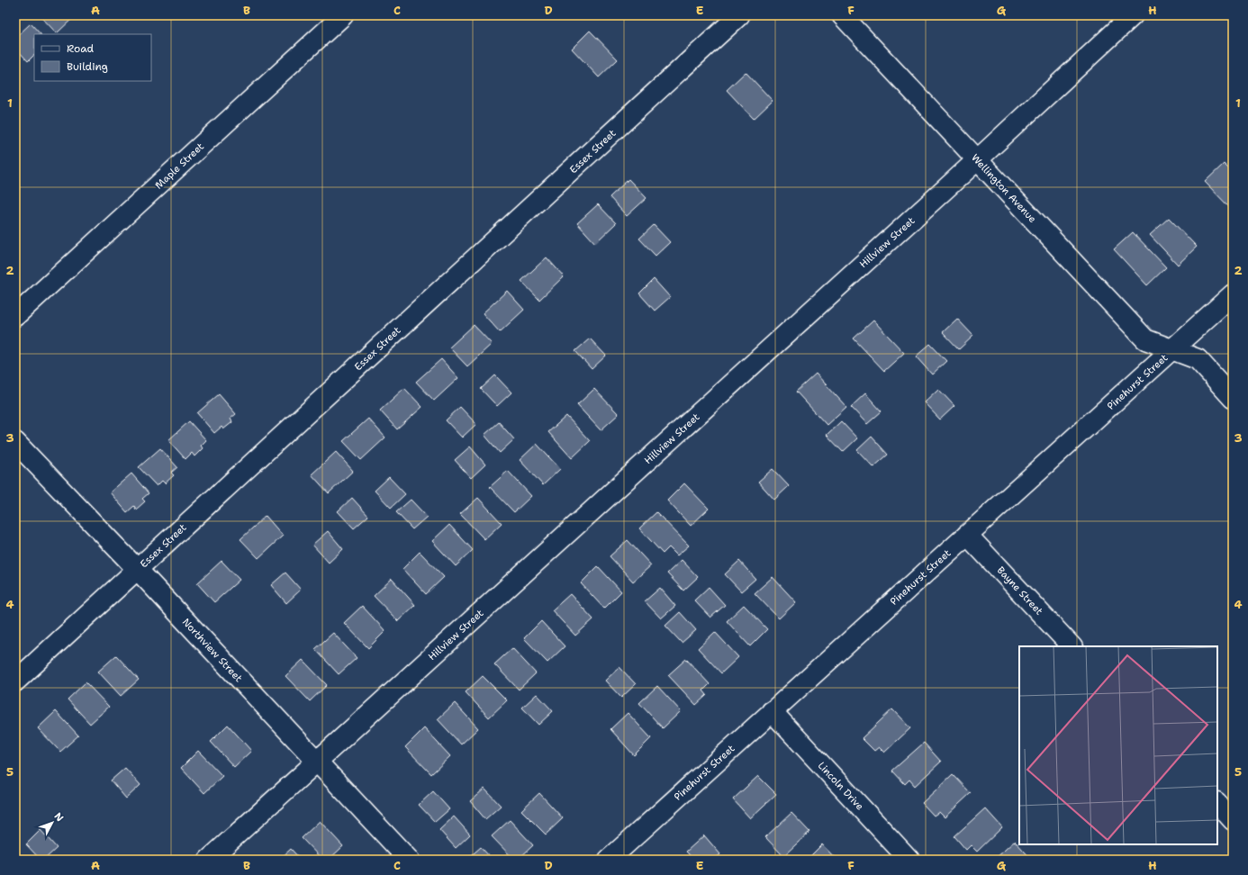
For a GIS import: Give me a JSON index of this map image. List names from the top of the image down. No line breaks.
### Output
{"streets":{"street":["Essex Street","Maple Street","Wellington Avenue","Hillview Street","Pinehurst Street","Bayne Street","Northview Street","Lincoln Drive"]},"crossings":[["Essex Street","Northview Street"],["Wellington Avenue","Hillview Street"],["Wellington Avenue","Pinehurst Street"],["Hillview Street","Northview Street"],["Pinehurst Street","Bayne Street"],["Pinehurst Street","Lincoln Drive"]],"legend":["Road","Building"],"north":"top right","grid":{"columns":["A","B","C","D","E","F","G","H"],"rows":["1","2","3","4","5"]}}
